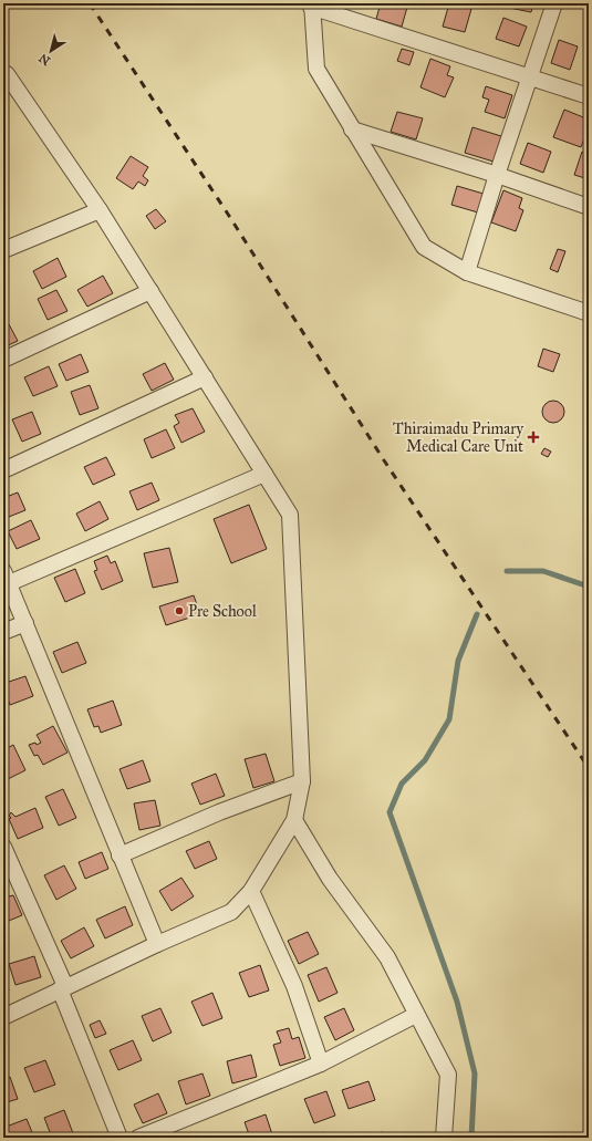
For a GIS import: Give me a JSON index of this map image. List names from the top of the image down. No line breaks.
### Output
{"places":{"health":["Thiraimadu Primary Medical Care Unit"],"other":["Pre School"]},"north":"bottom left"}
